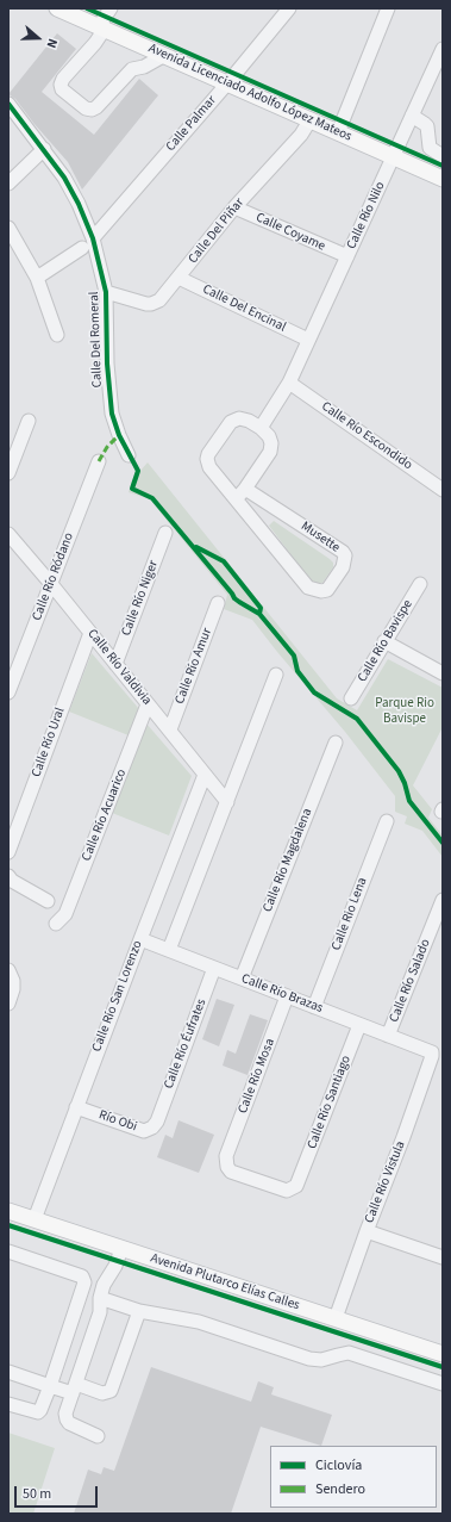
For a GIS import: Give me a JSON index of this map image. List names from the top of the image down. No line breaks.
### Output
{"streets":{"main road":["Avenida Licenciado Adolfo López Mateos","Avenida Plutarco Elías Calles"],"street":["Calle Palmar","Calle Río Nilo","Calle Del Piñar","Calle Coyame","Calle Del Encinal","Calle Del Romeral","Calle Río Escondido","Musette","Calle Río Ródano","Calle Río Niger","Calle Río Bavispe","Calle Río Amur","Calle Río Valdivia","Calle Río Ural","Calle Río Acuarico","Calle Río Magdalena","Calle Rio Lena","Calle Río Salado","Calle Río Brazas","Calle Río San Lorenzo","Calle Río Éufrates","Calle Río Mosa","Calle Río Santiago","Río Obi","Calle Río Vistula"]},"crossings":[["Avenida Licenciado Adolfo López Mateos","Calle Palmar"],["Avenida Licenciado Adolfo López Mateos","Calle Río Nilo"],["Avenida Licenciado Adolfo López Mateos","Calle Del Piñar"],["Calle Palmar","Calle Del Romeral"],["Calle Río Nilo","Calle Coyame"],["Calle Río Nilo","Calle Del Encinal"],["Calle Río Nilo","Calle Río Escondido"],["Calle Del Piñar","Calle Coyame"],["Calle Del Piñar","Calle Del Encinal"],["Calle Del Piñar","Calle Del Romeral"],["Calle Río Ródano","Calle Río Valdivia"],["Calle Río Niger","Calle Río Valdivia"],["Calle Río Amur","Calle Río Valdivia"],["Calle Río Valdivia","Calle Río Ural"],["Calle Río Valdivia","Calle Río Acuarico"],["Calle Río Valdivia","Calle Río San Lorenzo"],["Calle Río Magdalena","Calle Río Brazas"],["Calle Rio Lena","Calle Río Brazas"],["Calle Río Salado","Calle Río Brazas"],["Calle Río Brazas","Calle Río San Lorenzo"],["Calle Río Brazas","Calle Río Éufrates"],["Calle Río Brazas","Calle Río Mosa"],["Calle Río Brazas","Calle Río Santiago"],["Calle Río Brazas","Calle Río Vistula"],["Calle Río San Lorenzo","Río Obi"],["Calle Río San Lorenzo","Avenida Plutarco Elías Calles"],["Calle Río Éufrates","Río Obi"],["Calle Río Mosa","Calle Río Santiago"],["Calle Río Vistula","Avenida Plutarco Elías Calles"]],"parks":["Parque Rio Bavispe"],"legend":["Ciclovía","Sendero"],"scale_bar":"50 m","north":"right"}
